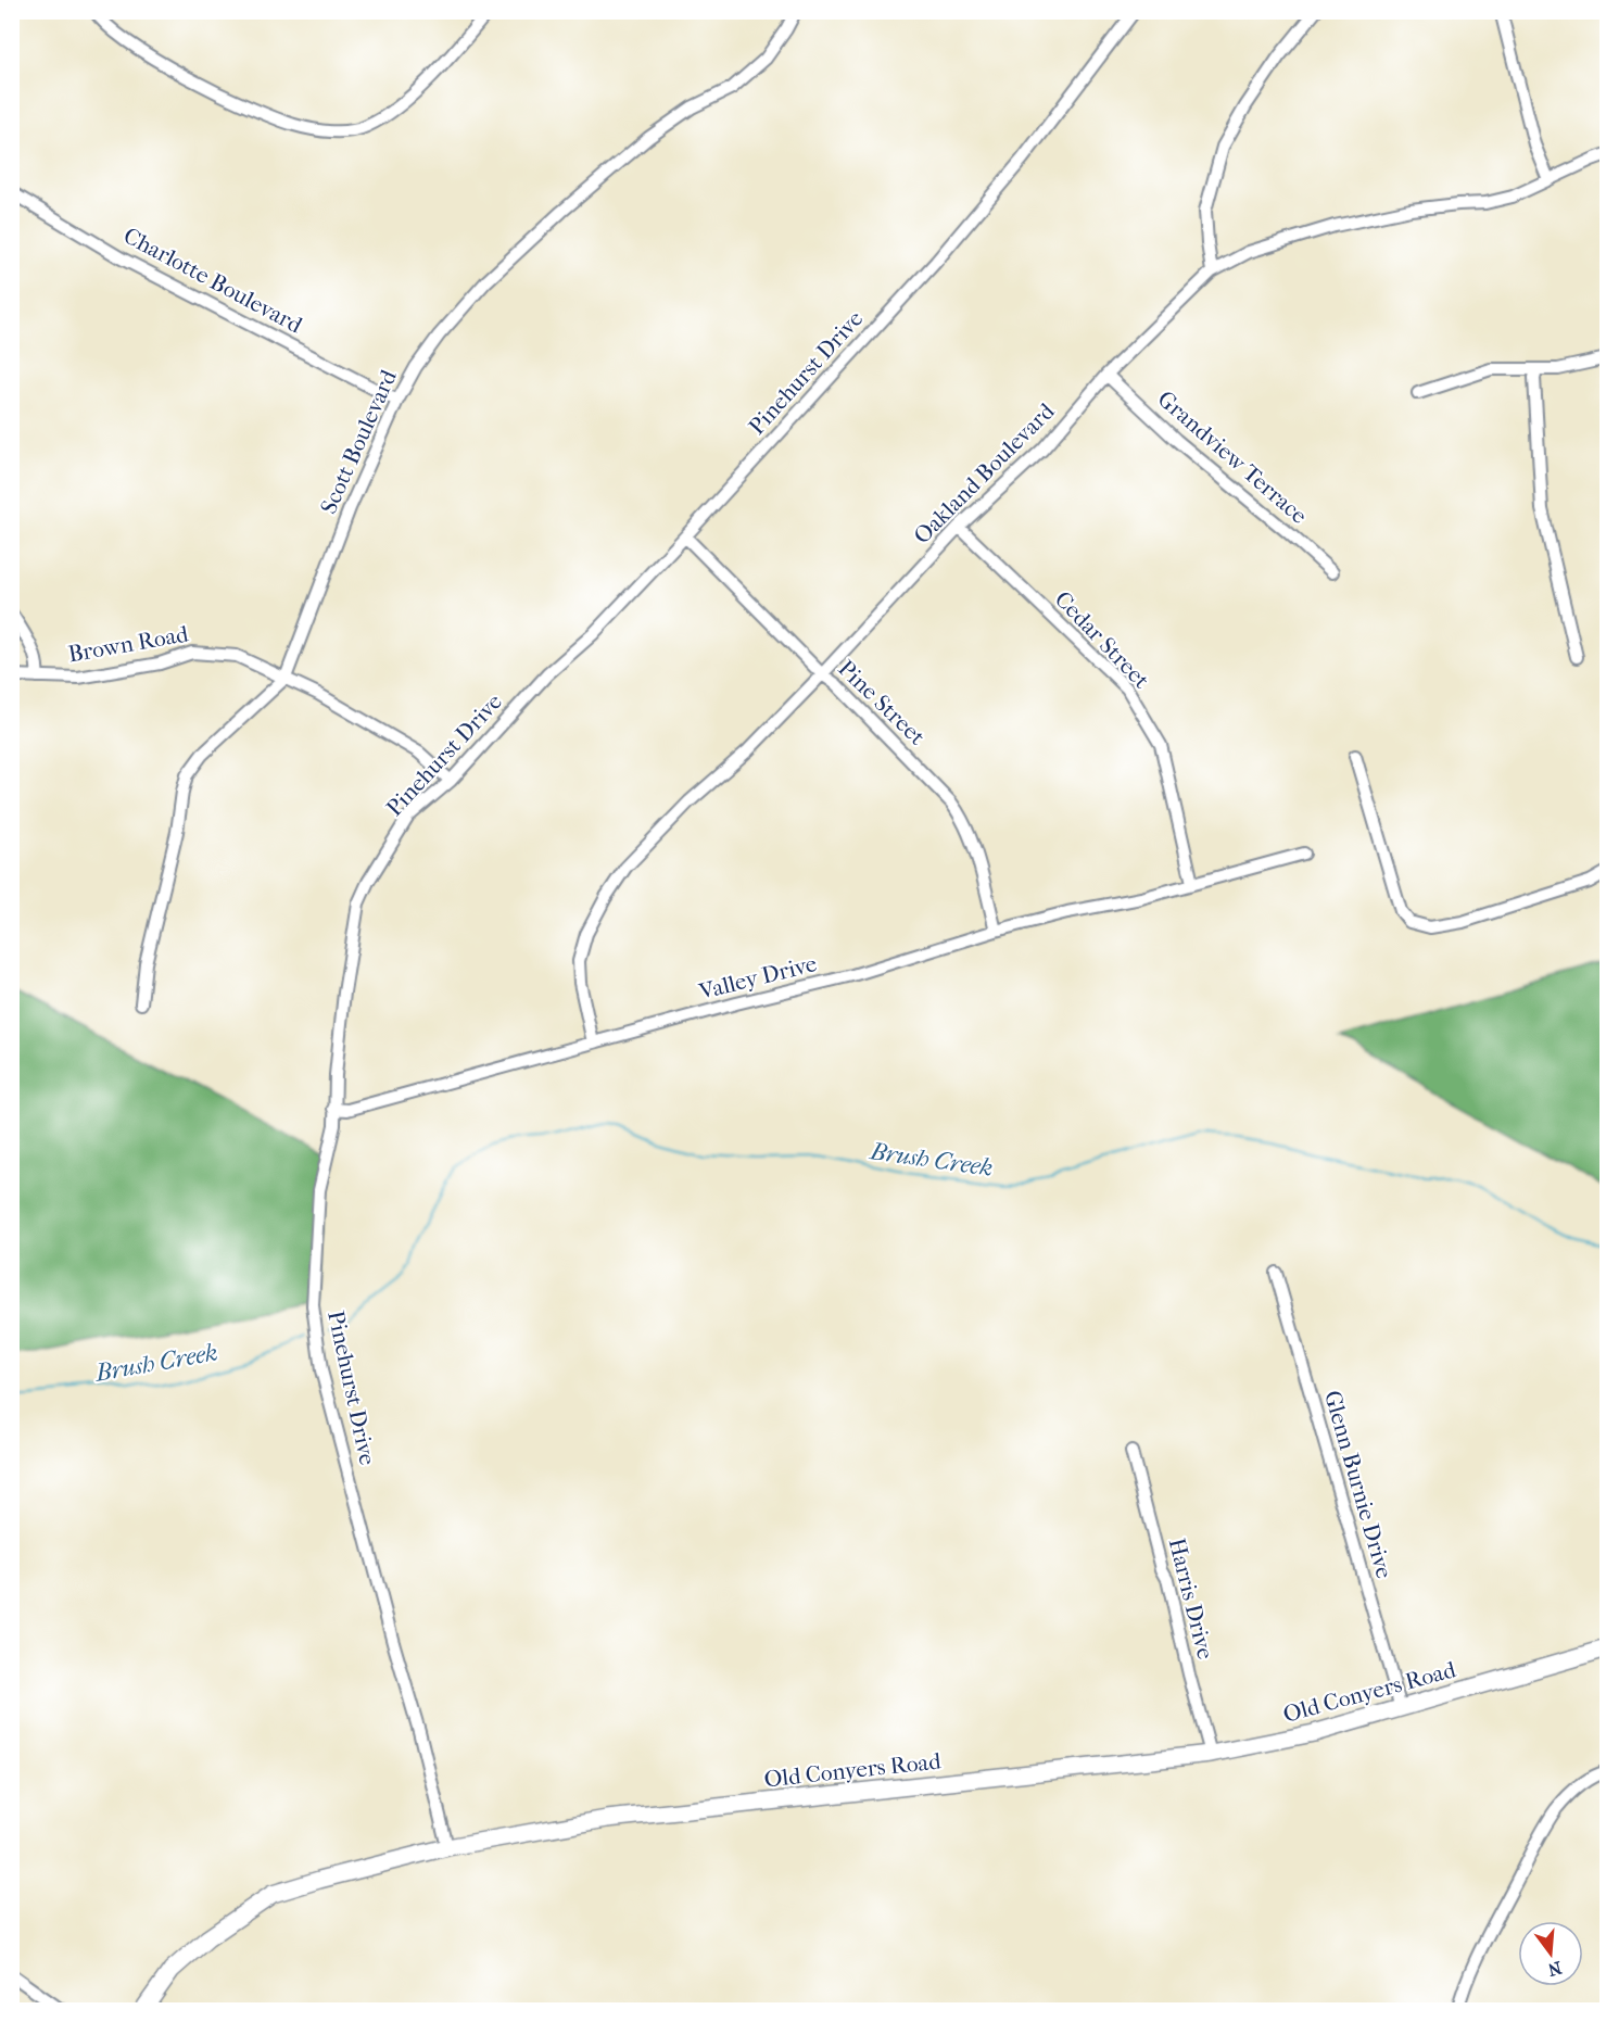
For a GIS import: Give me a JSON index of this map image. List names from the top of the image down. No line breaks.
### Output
{"streets":{"street":["Charlotte Boulevard","Pinehurst Drive","Scott Boulevard","Grandview Terrace","Oakland Boulevard","Cedar Street","Brown Road","Pine Street","Valley Drive","Glenn Burnie Drive","Harris Drive","Old Conyers Road"]},"crossings":[["Charlotte Boulevard","Scott Boulevard"],["Pinehurst Drive","Brown Road"],["Pinehurst Drive","Pine Street"],["Pinehurst Drive","Valley Drive"],["Pinehurst Drive","Old Conyers Road"],["Scott Boulevard","Brown Road"],["Grandview Terrace","Oakland Boulevard"],["Oakland Boulevard","Cedar Street"],["Oakland Boulevard","Pine Street"],["Oakland Boulevard","Valley Drive"],["Cedar Street","Valley Drive"],["Pine Street","Valley Drive"],["Glenn Burnie Drive","Old Conyers Road"],["Harris Drive","Old Conyers Road"]],"water":["Brush Creek"],"north":"bottom"}
